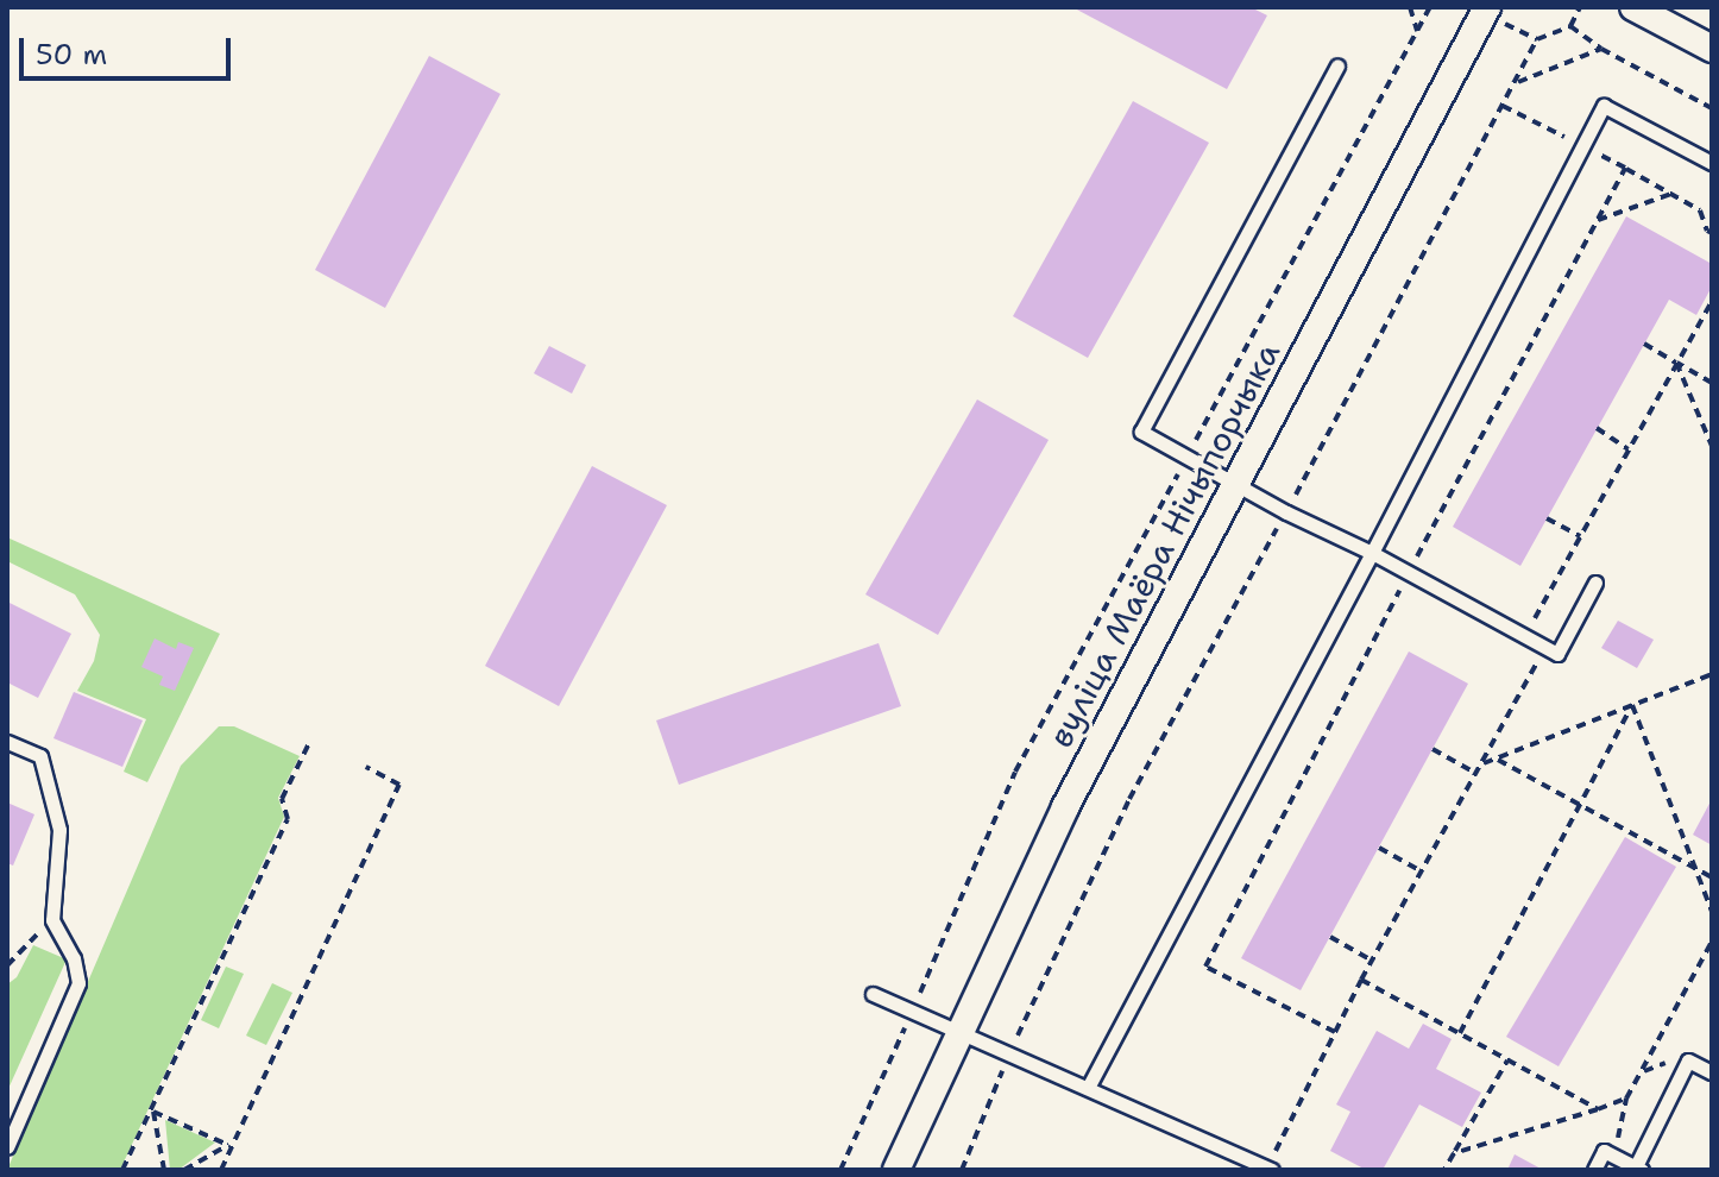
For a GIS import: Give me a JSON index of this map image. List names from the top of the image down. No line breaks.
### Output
{"streets":{"street":["вуліца Маёра Нічыпорчыка"]},"scale_bar":"50 m"}
